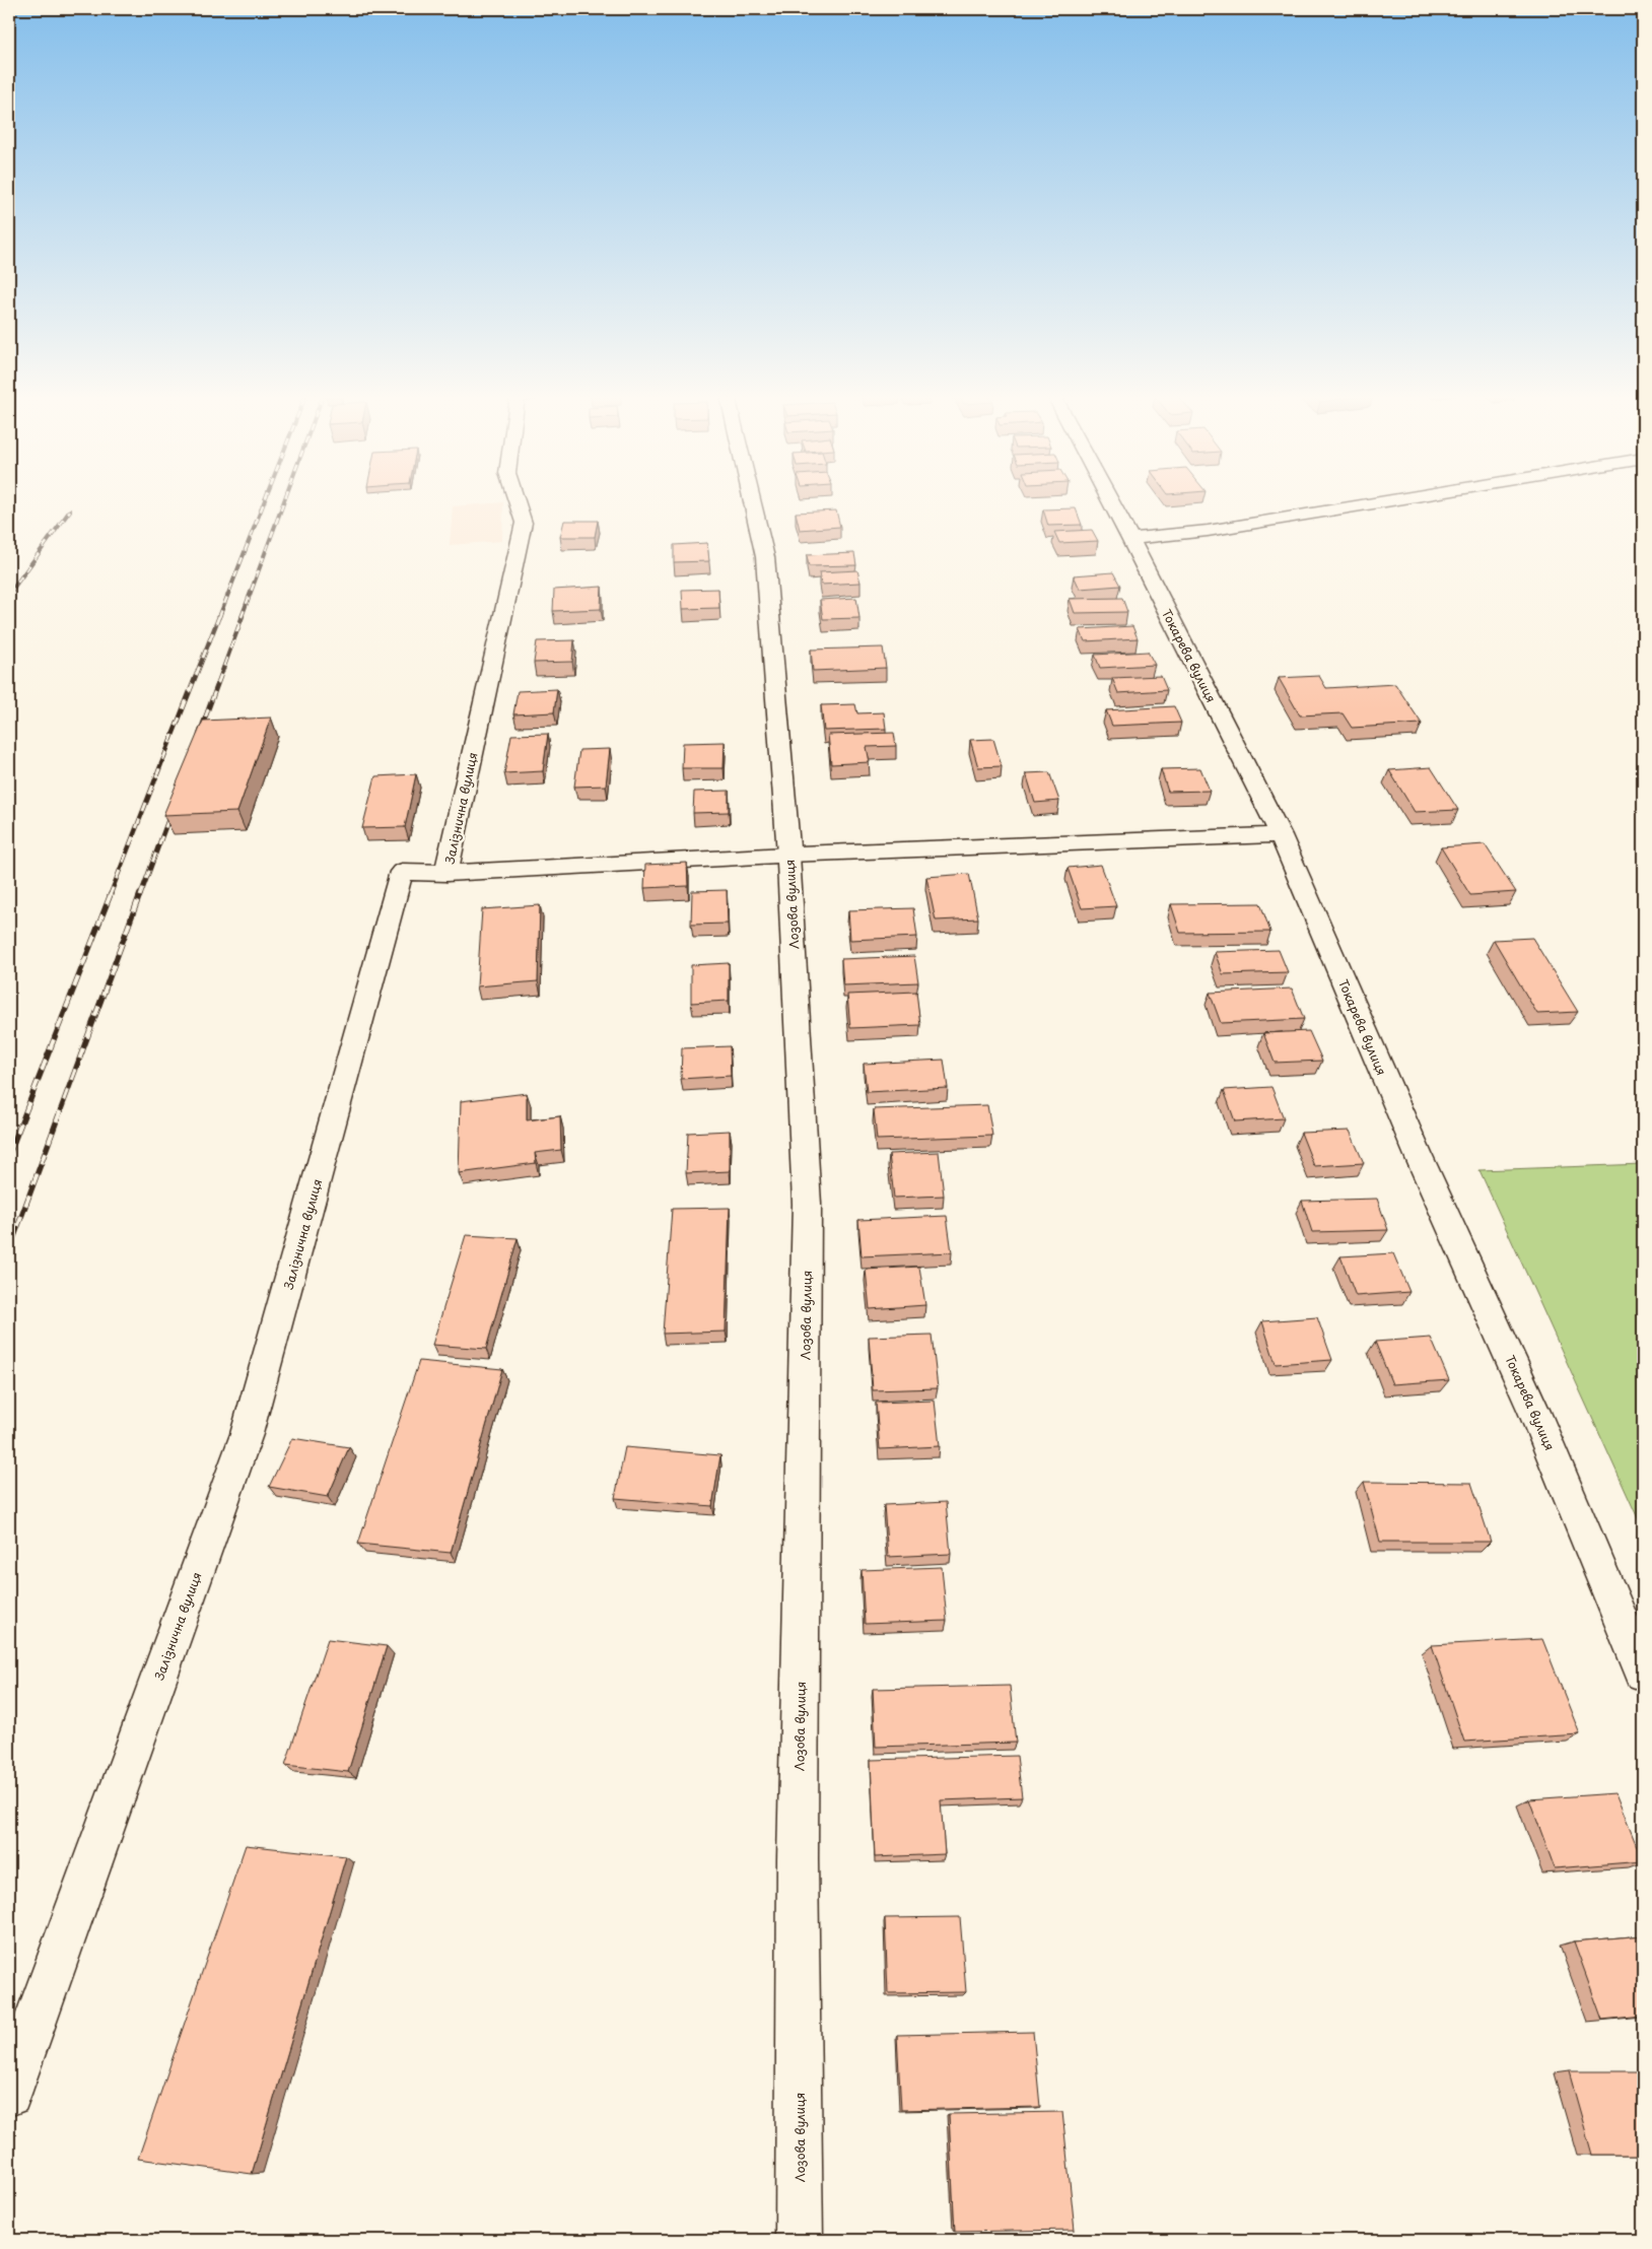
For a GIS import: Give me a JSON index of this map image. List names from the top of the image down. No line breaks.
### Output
{"streets":{"street":["Токарева вулиця","Залізнична вулиця","Лозова вулиця"]}}
